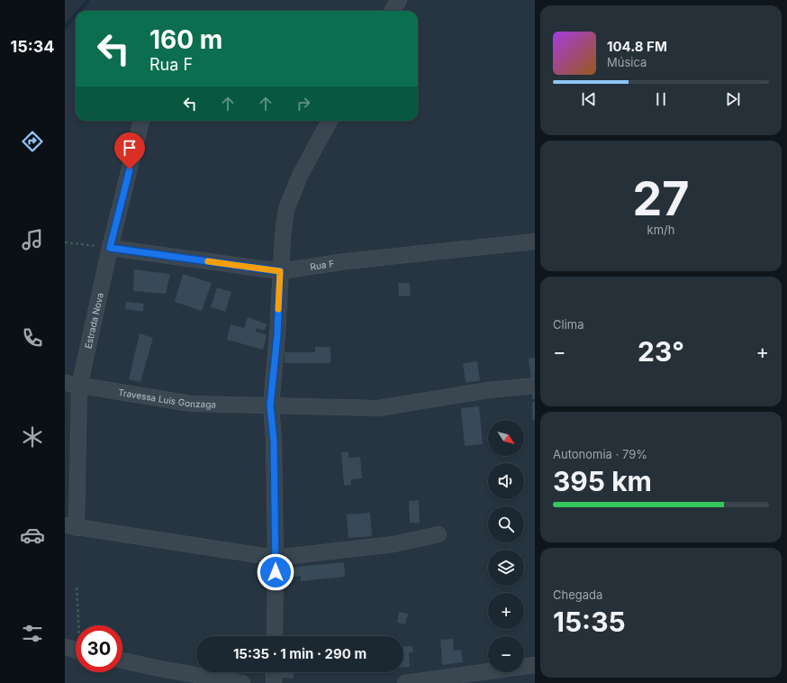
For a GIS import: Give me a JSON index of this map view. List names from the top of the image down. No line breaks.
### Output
{"streets":{"street":["Rua F","Estrada Nova","Travessa Luis Gonzaga"]},"crossings":[["Rua F","Estrada Nova"],["Estrada Nova","Travessa Luis Gonzaga"]],"north":"bottom right","page":{"tabs":"15:34","turn":["160 m","Rua F"],"song":["104.8 FM","Música"],"tile":[["27","km/h"],"Clima",["Autonomia · 79%","395 km"],["Chegada","15:35"]],"heat":["−","23°","+"],"map_buttons":["+","−"],"limit":"30","trip":"15:35 · 1 min · 290 m"}}
